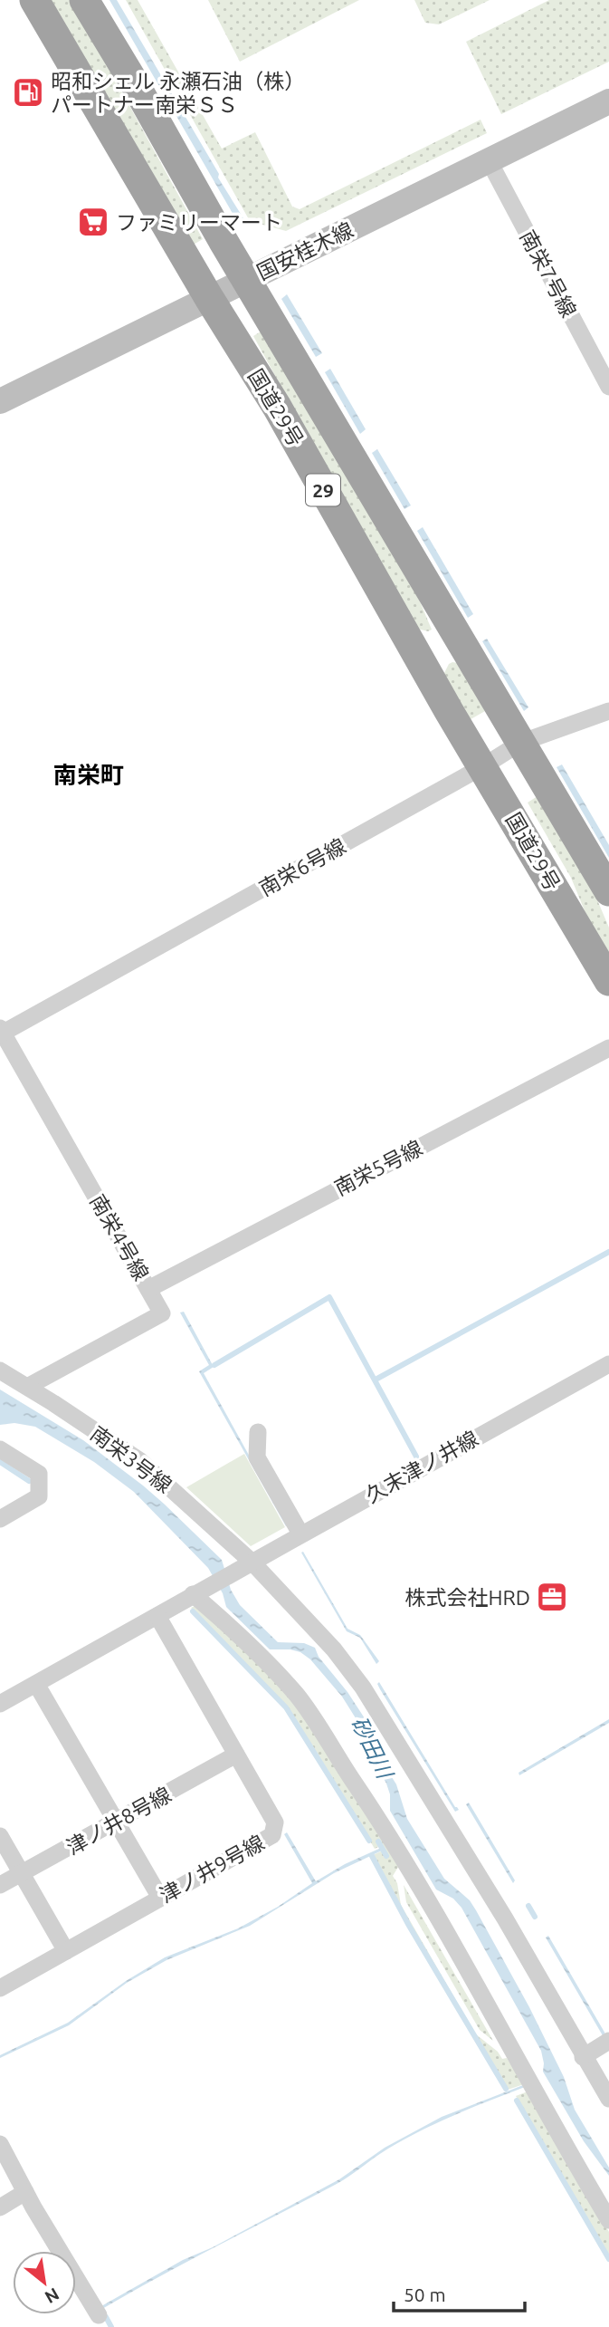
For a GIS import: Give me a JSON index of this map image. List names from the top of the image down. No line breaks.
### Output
{"streets":{"highway":["国道29号","29"],"main road":["国安桂木線"],"street":["南栄7号線","南栄6号線","南栄5号線","南栄4号線","南栄3号線","久末津ノ井線","津ノ井8号線","津ノ井9号線"]},"crossings":[["国安桂木線","南栄7号線"],["国安桂木線","国道29号"],["国道29号","南栄6号線"],["南栄6号線","南栄4号線"],["南栄5号線","南栄4号線"],["南栄4号線","南栄3号線"],["南栄3号線","久末津ノ井線"],["津ノ井8号線","津ノ井9号線"]],"districts":["南栄町"],"water":["砂田川"],"places":{"fuel station":["昭和シェル 永瀬石油（株） パートナー南栄ＳＳ"],"supermarket":["ファミリーマート"],"office":["株式会社HRD"]},"scale_bar":"50 m","north":"bottom right"}
